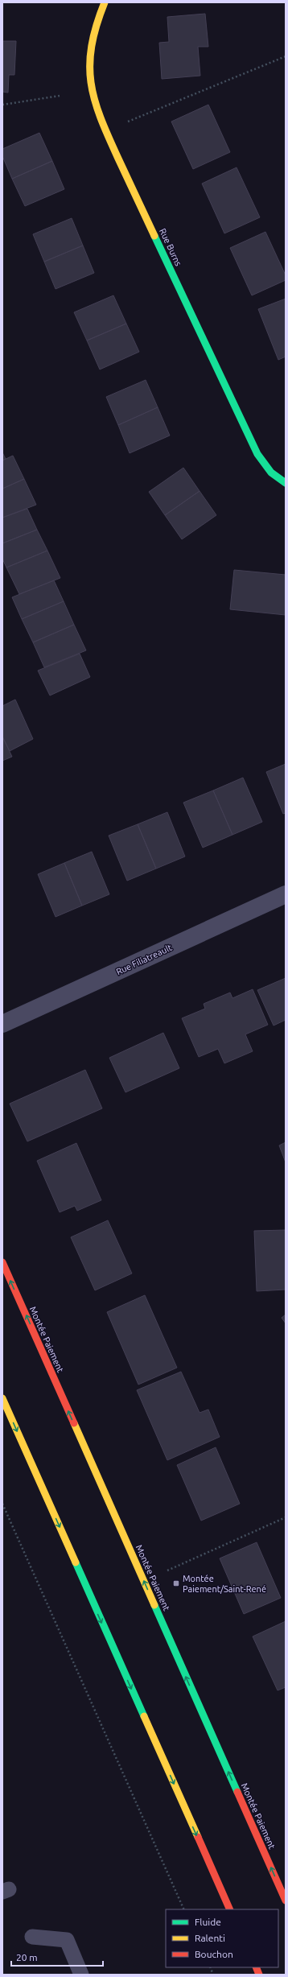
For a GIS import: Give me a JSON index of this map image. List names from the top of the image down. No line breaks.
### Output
{"streets":{"main road":["Rue Burns","Montée Paiement"],"street":["Rue Filiatreault"]},"places":{"transit":["Montée Paiement/Saint-René"]},"legend":["Fluide","Ralenti","Bouchon"],"scale_bar":"20 m"}
